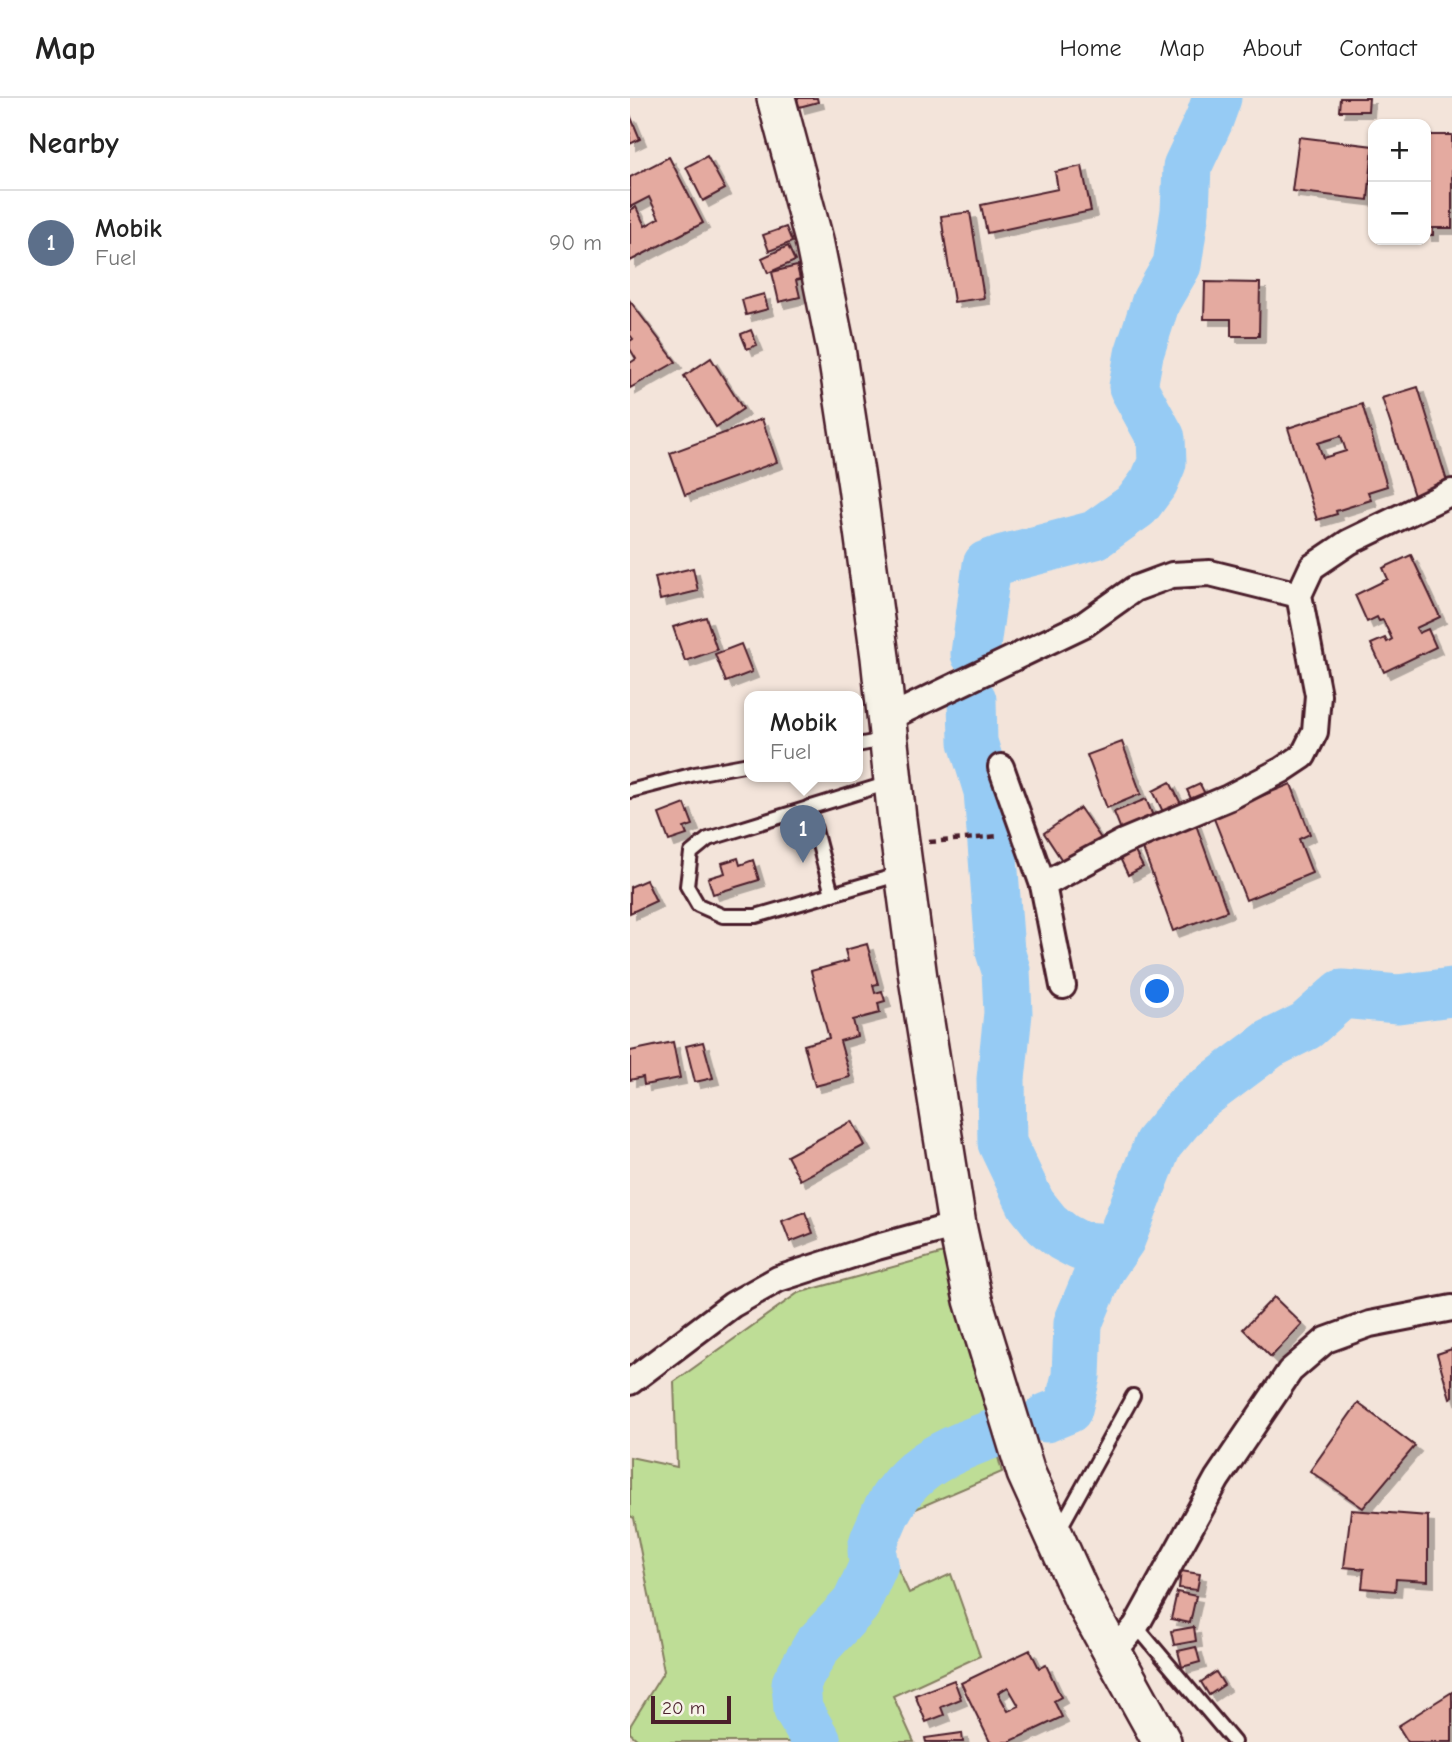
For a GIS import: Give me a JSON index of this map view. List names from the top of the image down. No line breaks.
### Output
{"scale_bar":"20 m","page":{"header":"Map","nav":["Home","Map","About","Contact"],"heading":"Nearby","map_buttons":["+","−"],"list":[{"mark":"1","name":"Mobik","note":"Fuel","value":"90 m"}],"popup":["Mobik","Fuel"],"pins":"1","scale":"20 m"}}
